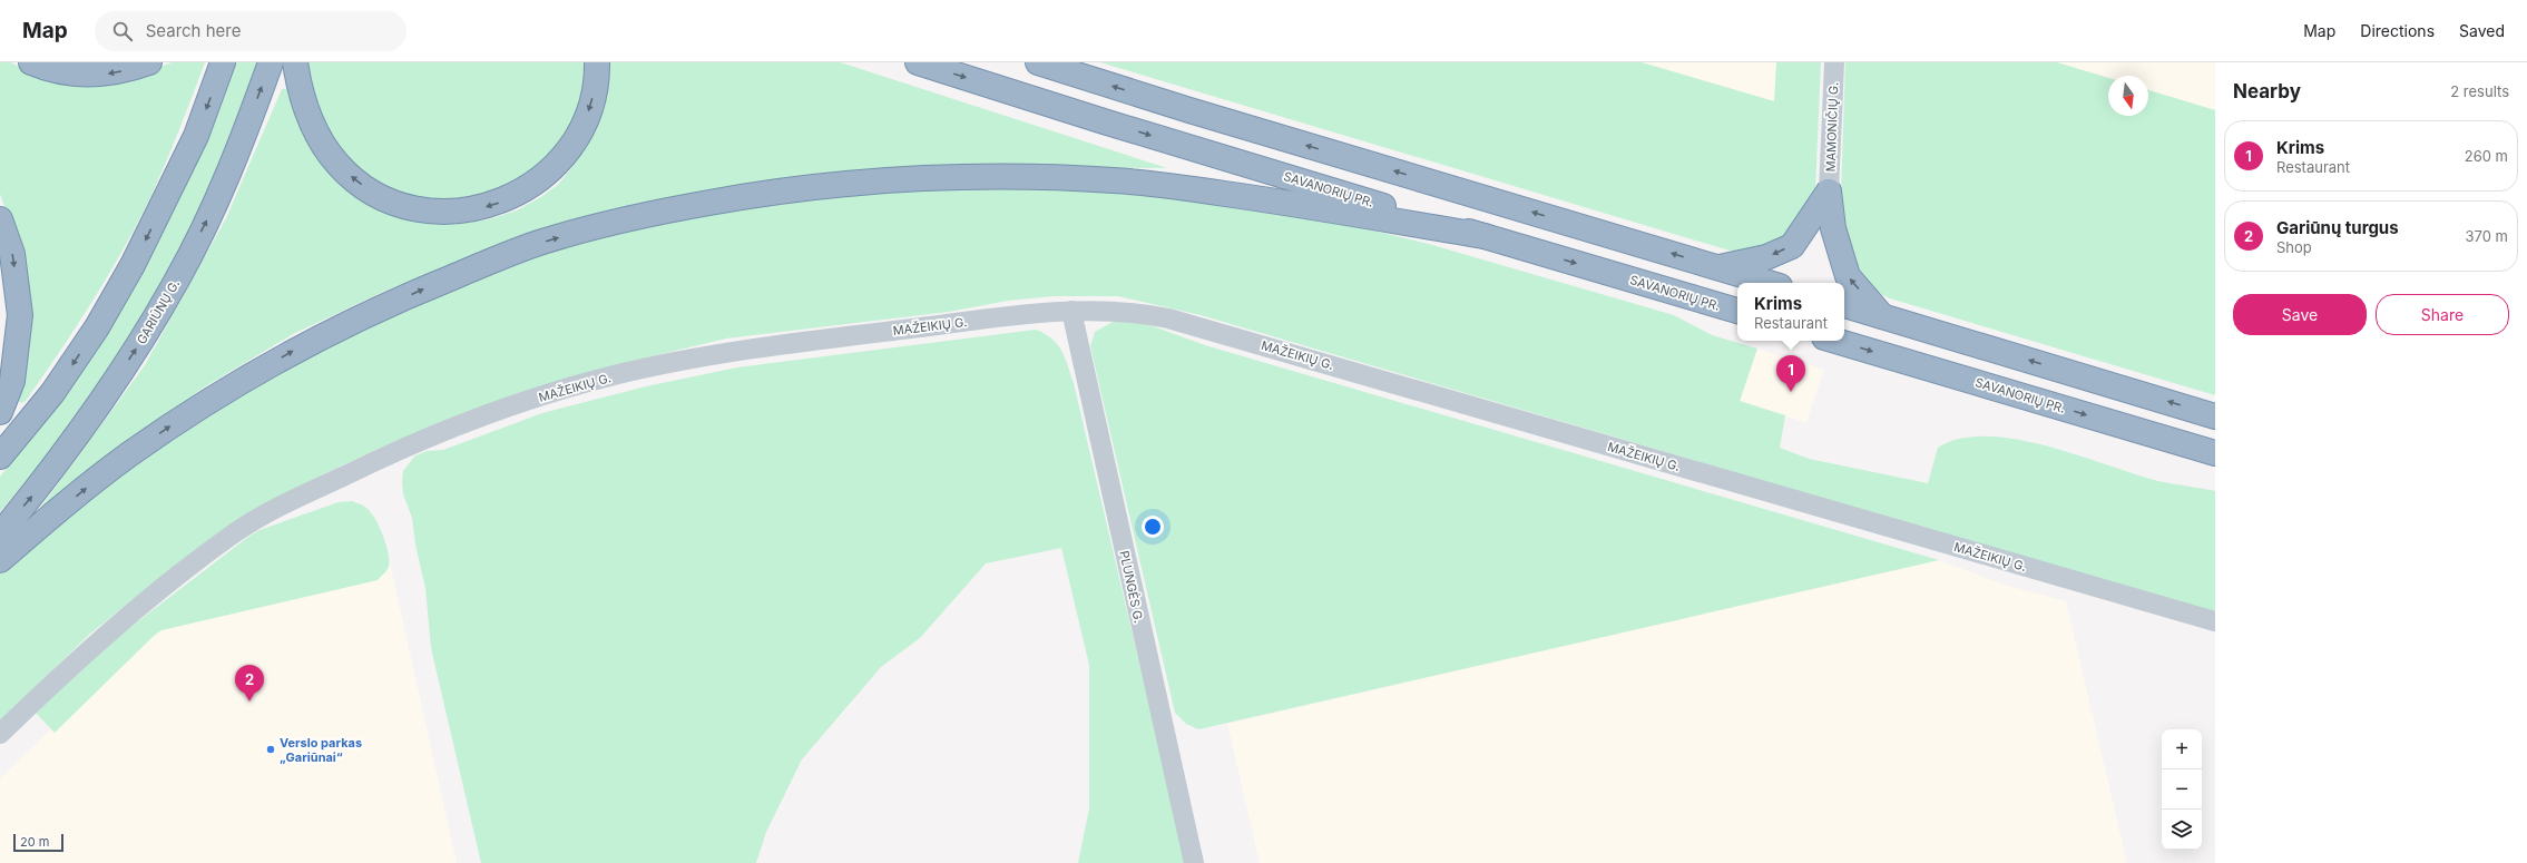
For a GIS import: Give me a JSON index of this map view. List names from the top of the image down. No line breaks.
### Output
{"streets":{"highway":["SAVANORIŲ PR.","GARIŪNŲ G."],"street":["MAMONIČIŲ G.","MAŽEIKIŲ G.","PLUNGĖS G."]},"crossings":[["MAŽEIKIŲ G.","PLUNGĖS G."]],"places":["Verslo parkas „Gariūnai“"],"scale_bar":"20 m","north":"bottom","page":{"header":"Map","search":"Search here","nav":["Map","Directions","Saved"],"heading":["Nearby","2 results"],"list":[{"mark":"1","name":"Krims","note":"Restaurant","value":"260 m"},{"mark":"2","name":"Gariūnų turgus","note":"Shop","value":"370 m"}],"buttons":["Save","Share"],"popup":["Krims","Restaurant"],"pins":["1","2"],"map_buttons":["+","−"],"scale":"20 m"}}
